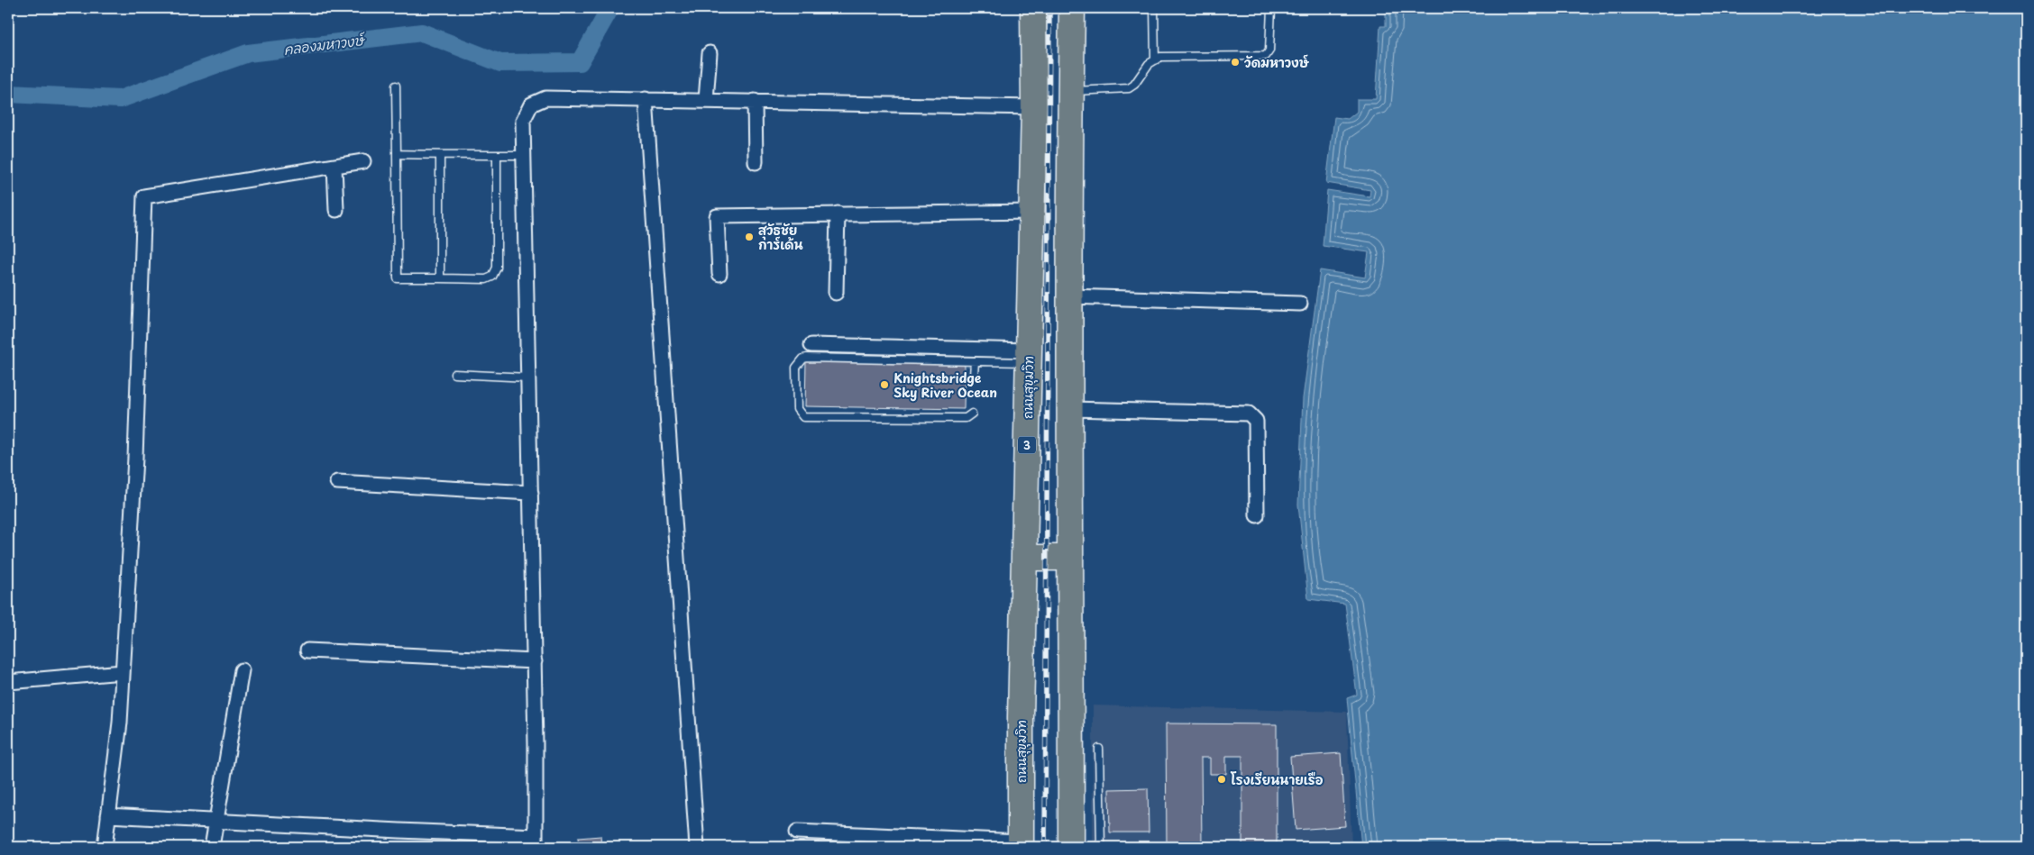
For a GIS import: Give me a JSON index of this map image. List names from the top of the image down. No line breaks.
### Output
{"streets":{"highway":["ถนนสุขุมวิท","3"]},"water":["คลองมหาวงษ์"],"places":["วัดมหาวงษ์","สุวัธชัย การ์เด้น","Knightsbridge Sky River Ocean","โรงเรียนนายเรือ"]}
